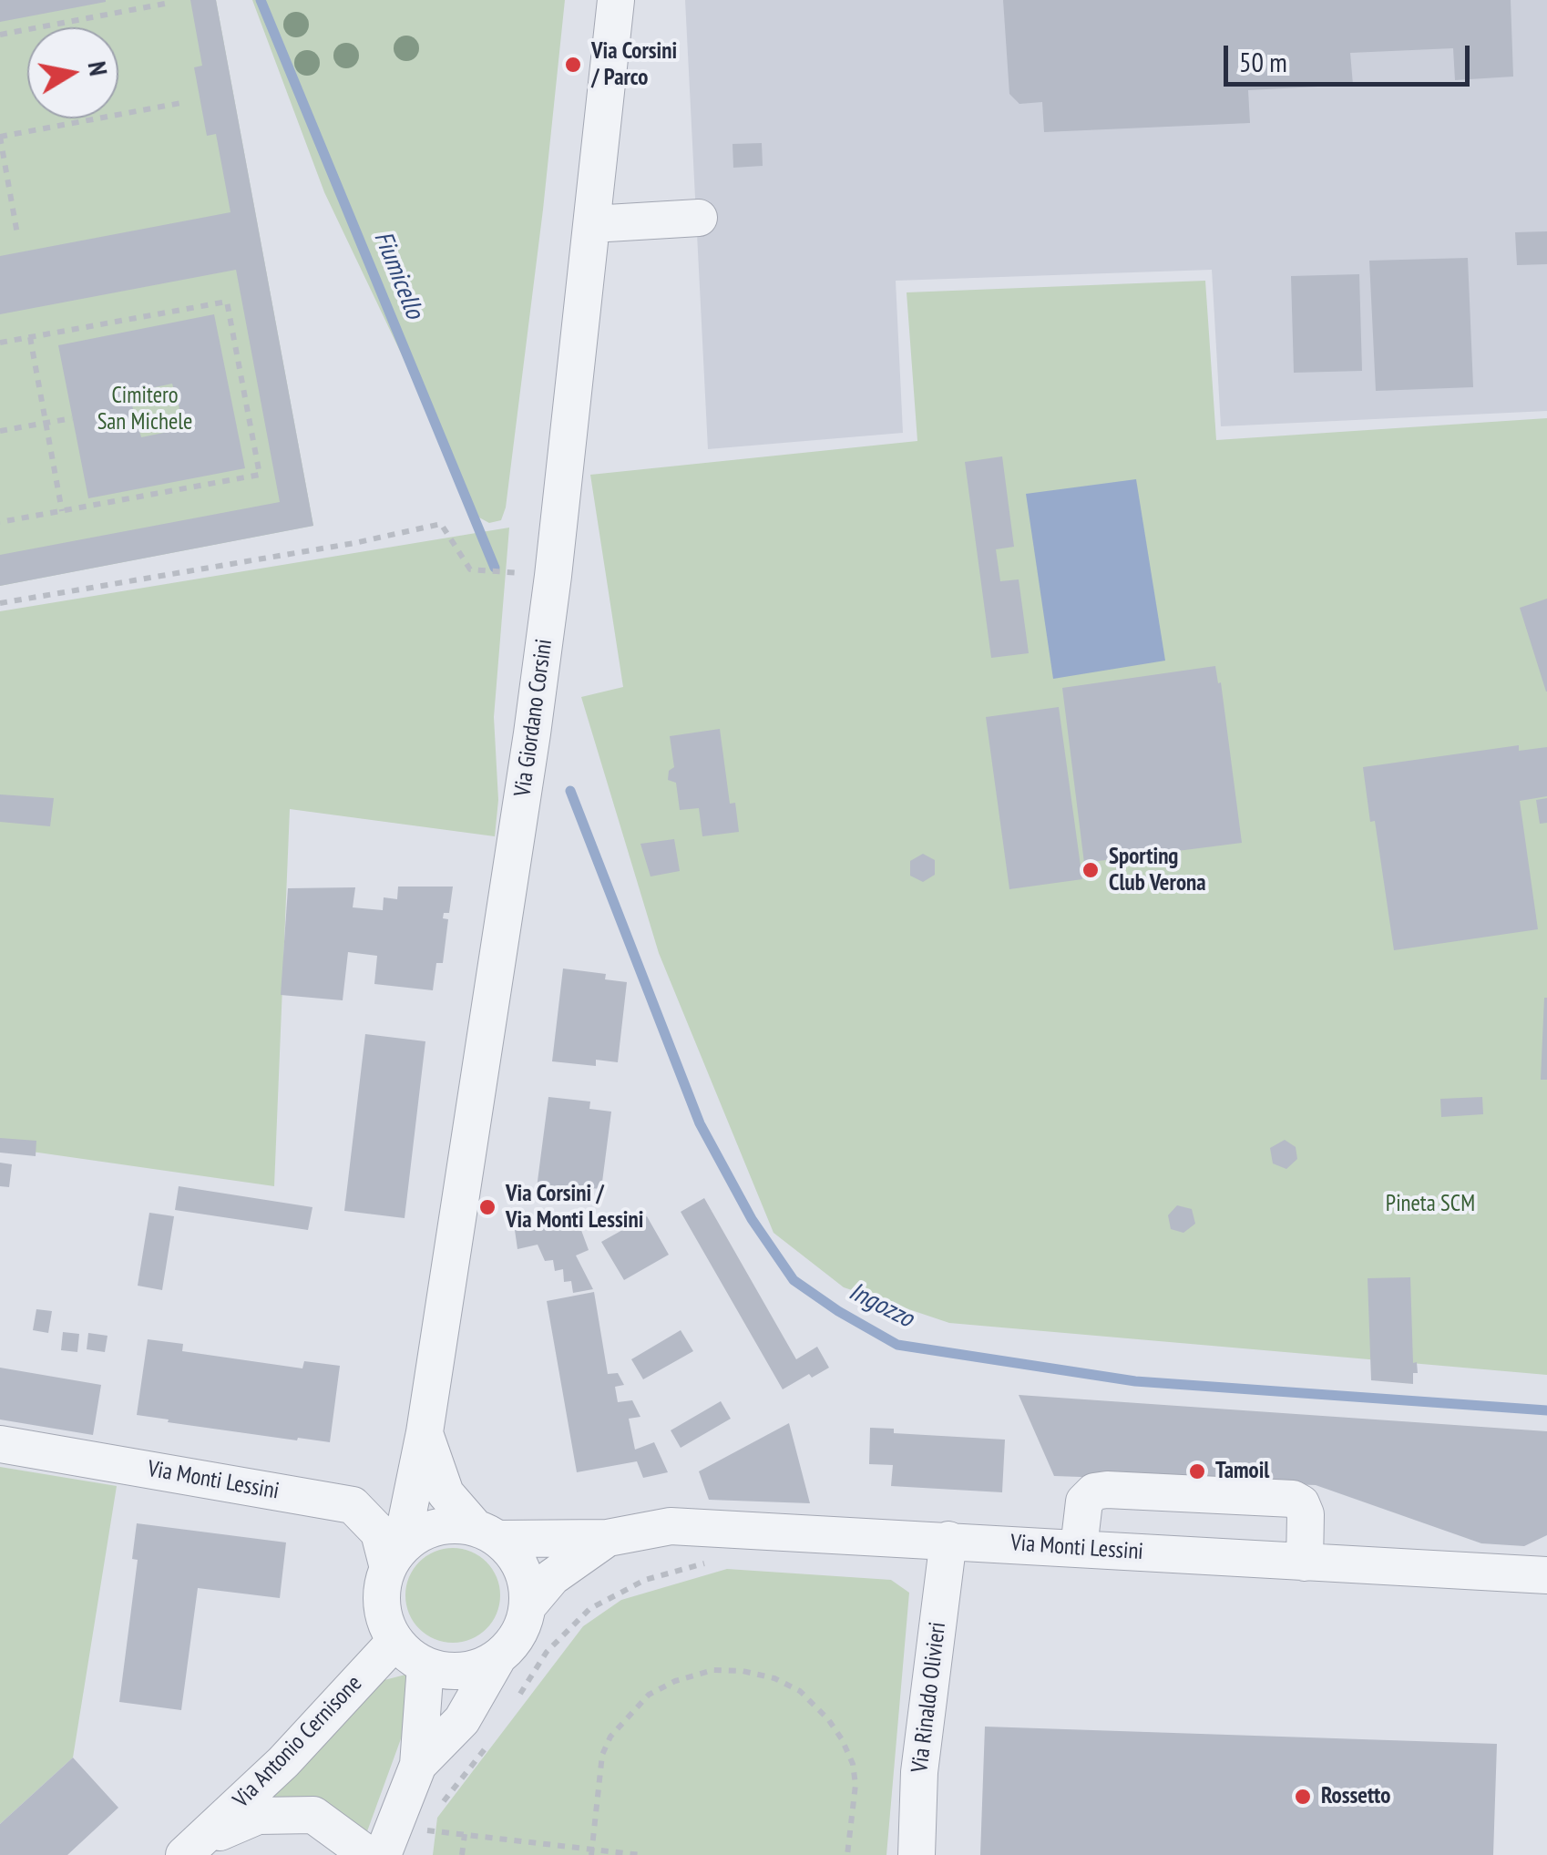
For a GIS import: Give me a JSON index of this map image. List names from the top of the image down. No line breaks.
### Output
{"streets":{"street":["Via Giordano Corsini","Via Monti Lessini","Via Rinaldo Olivieri","Via Antonio Cernisone"]},"crossings":[["Via Giordano Corsini","Via Monti Lessini"],["Via Giordano Corsini","Via Antonio Cernisone"],["Via Monti Lessini","Via Rinaldo Olivieri"],["Via Monti Lessini","Via Antonio Cernisone"]],"water":["Fiumicello","Ingozzo"],"parks":["Cimitero San Michele","Pineta SCM"],"places":["Via Corsini / Parco","Sporting Club Verona","Via Corsini / Via Monti Lessini","Tamoil","Rossetto"],"scale_bar":"50 m","north":"right"}
